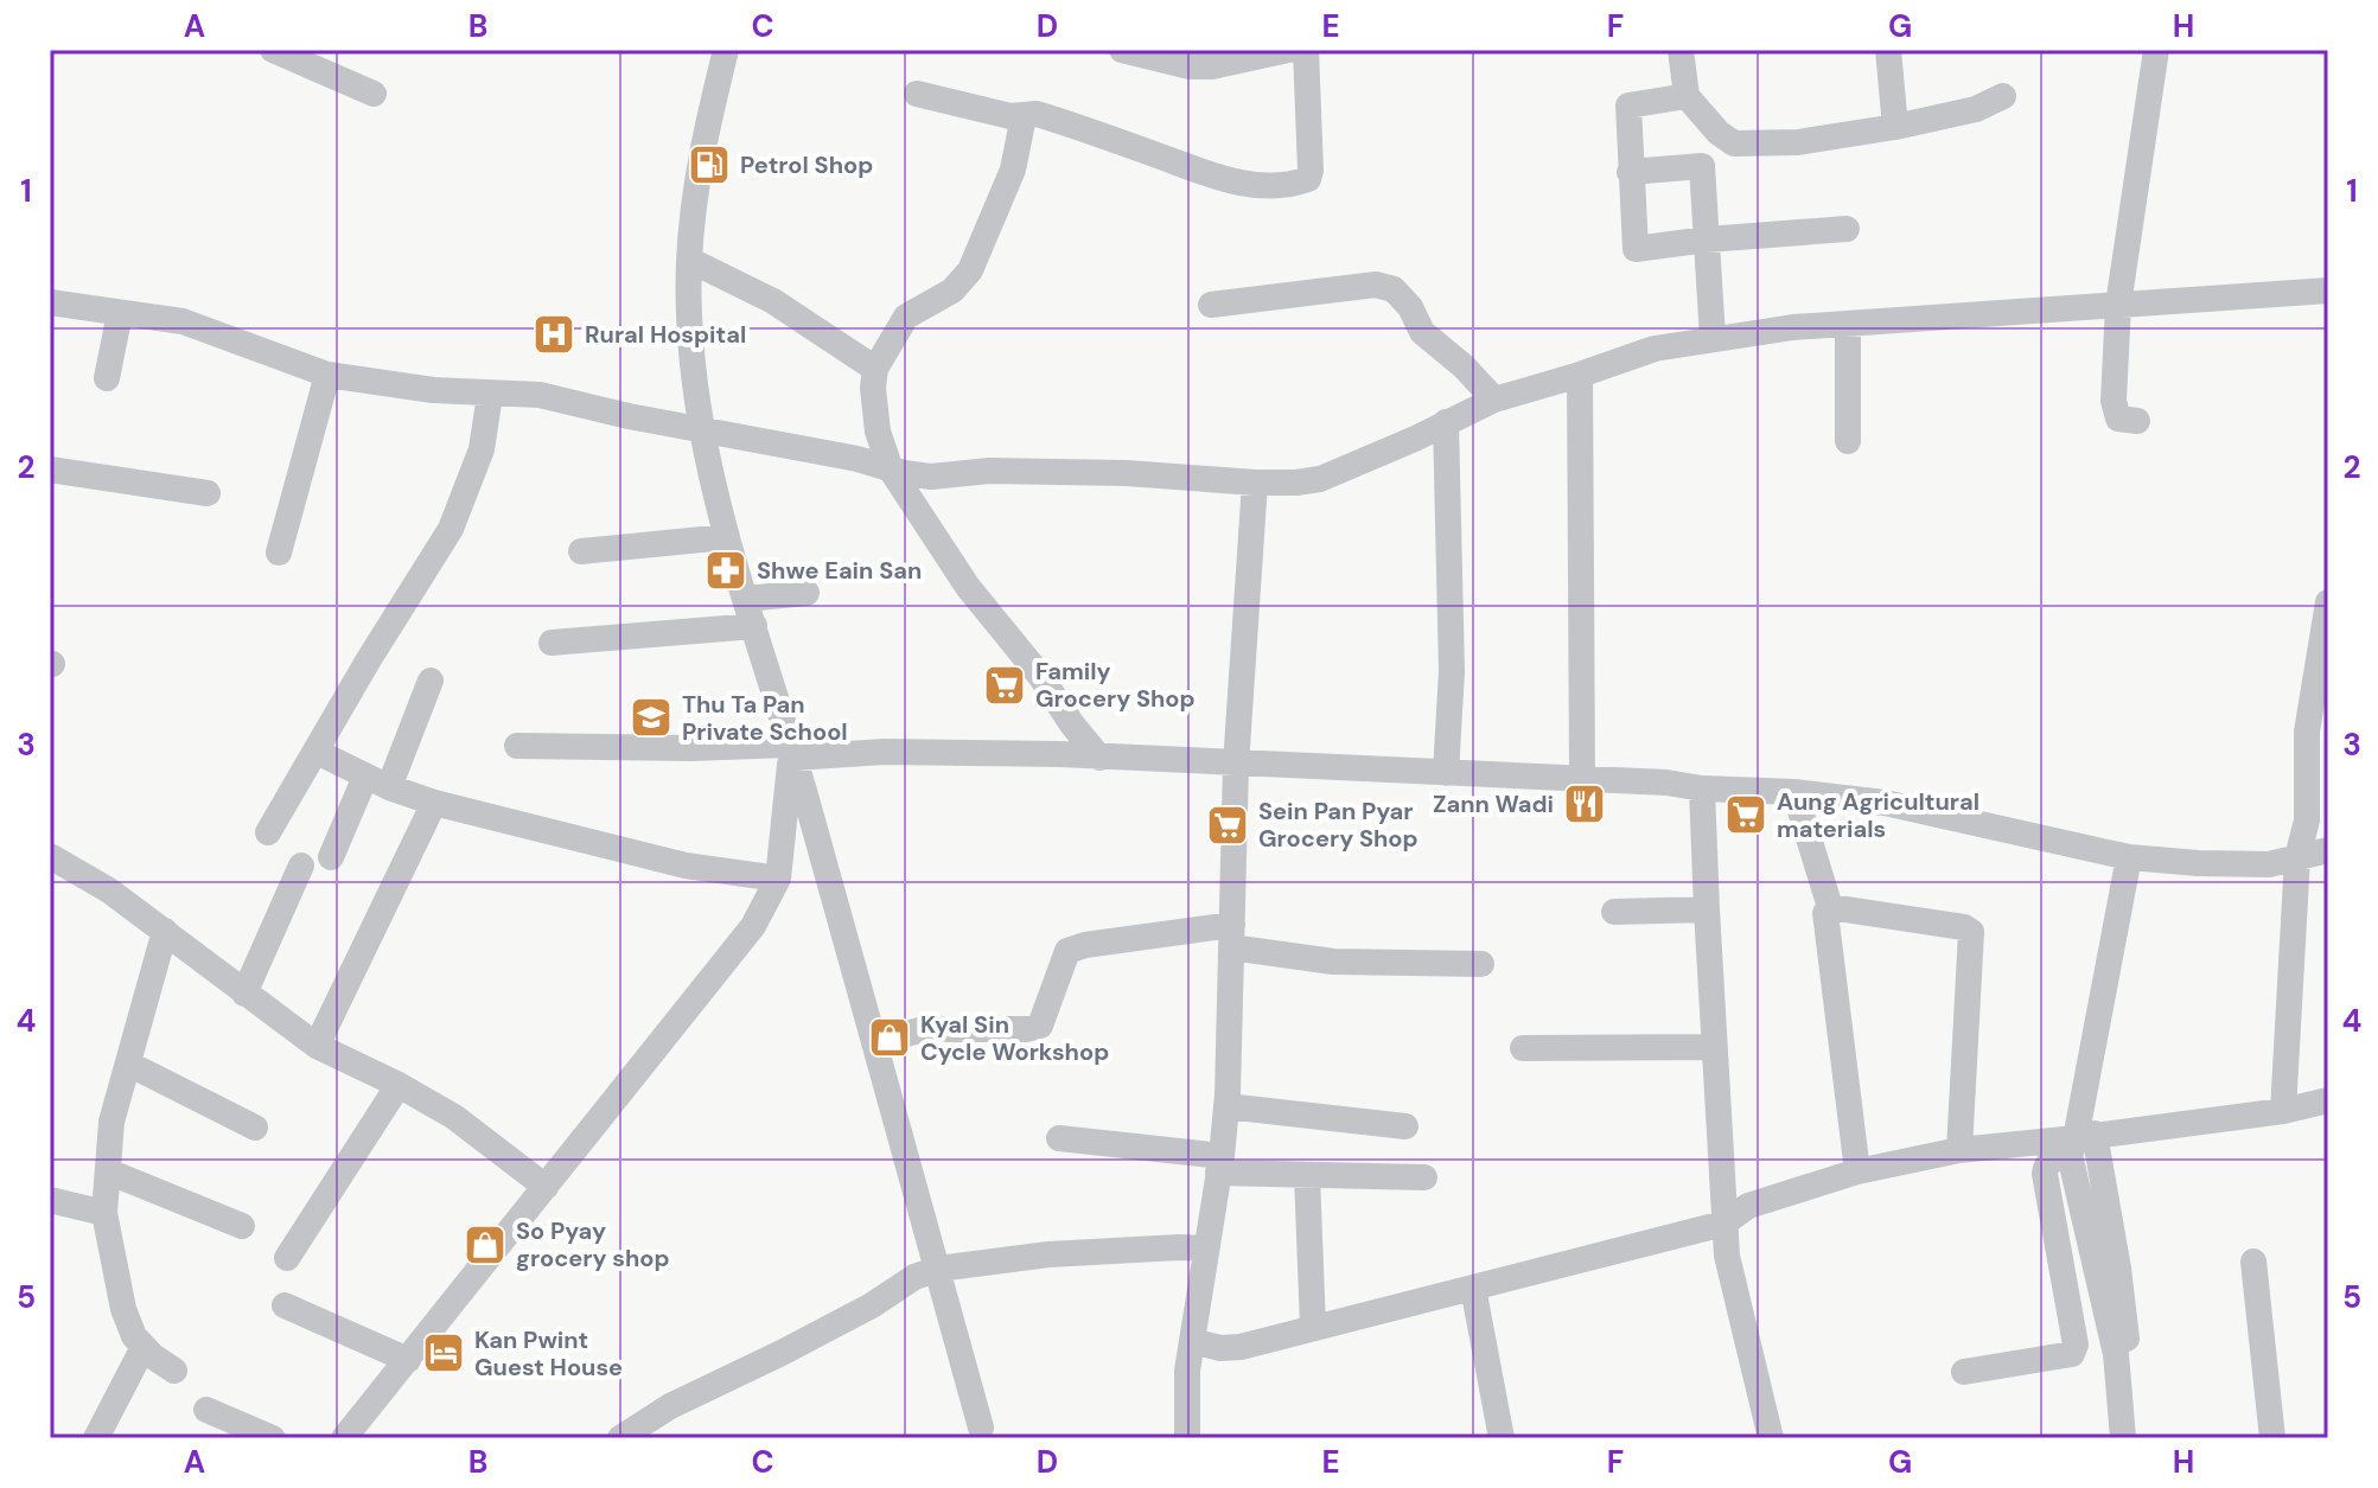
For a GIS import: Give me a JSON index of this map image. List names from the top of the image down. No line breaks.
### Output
{"places":{"fuel station":["Petrol Shop"],"hospital":["Rural Hospital"],"pharmacy":["Shwe Eain San"],"supermarket":["Family Grocery Shop","Aung Agricultural materials","Sein Pan Pyar Grocery Shop"],"school or university":["Thu Ta Pan Private School"],"restaurant":["Zann Wadi"],"shop":["Kyal Sin Cycle Workshop","So Pyay grocery shop"],"hotel":["Kan Pwint Guest House"]},"grid":{"columns":["A","B","C","D","E","F","G","H"],"rows":["1","2","3","4","5"]}}
